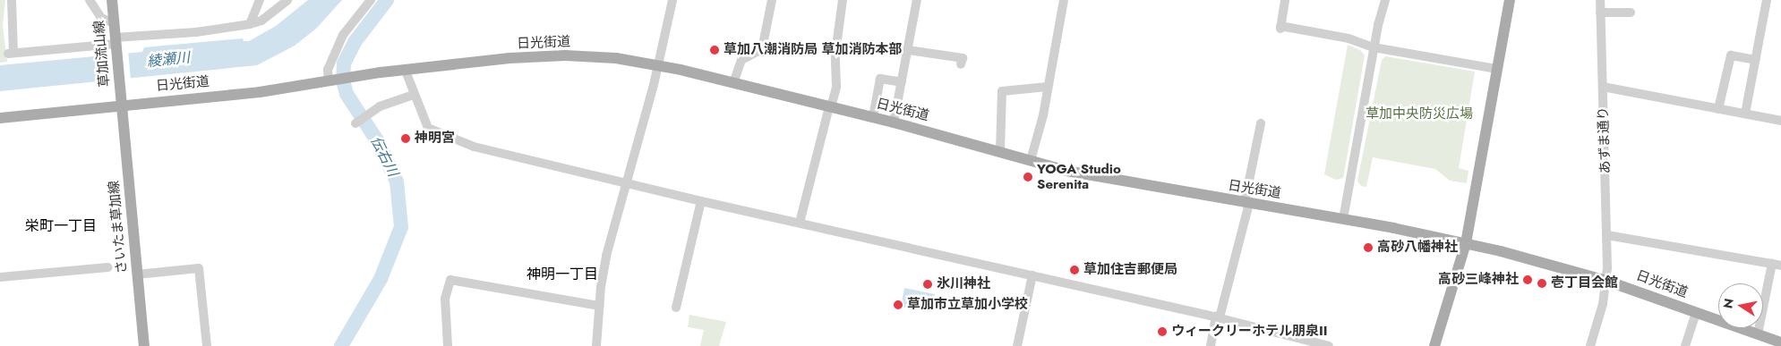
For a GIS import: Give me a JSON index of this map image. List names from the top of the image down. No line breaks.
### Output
{"streets":{"main road":["日光街道","草加流山線","さいたま草加線"],"street":["あずま通り"]},"crossings":[["日光街道","草加流山線"],["日光街道","あずま通り"],["日光街道","さいたま草加線"],["草加流山線","さいたま草加線"]],"districts":["栄町一丁目","神明一丁目"],"water":["綾瀬川","伝右川"],"parks":["草加中央防災広場"],"places":["草加八潮消防局 草加消防本部","神明宮","YOGA Studio Serenita","高砂八幡神社","草加住吉郵便局","高砂三峰神社","壱丁目会館","氷川神社","草加市立草加小学校","ウィークリーホテル朋泉II"],"north":"left"}
